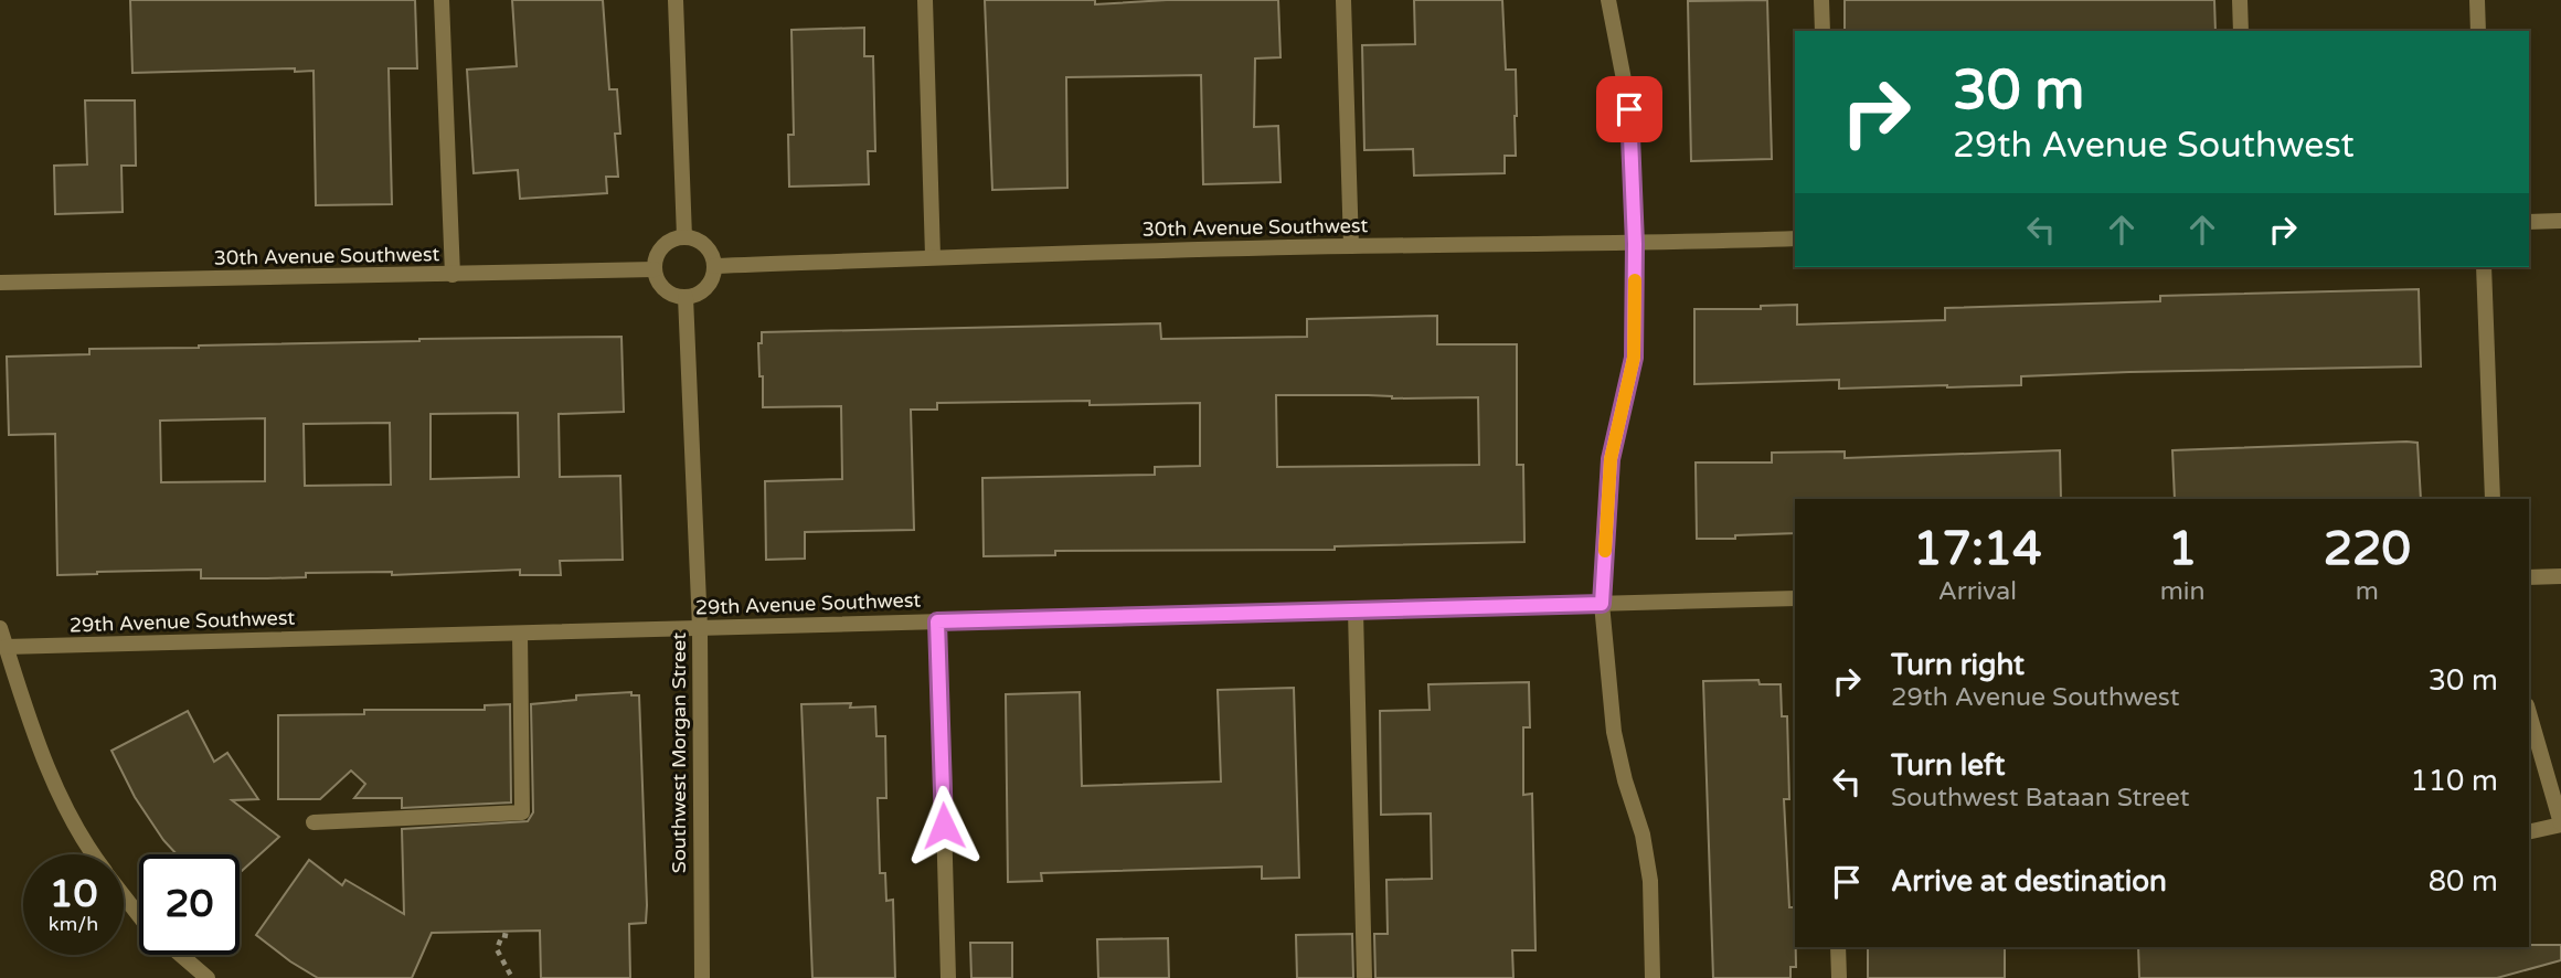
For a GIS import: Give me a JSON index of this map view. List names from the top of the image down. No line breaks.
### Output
{"streets":{"street":["30th Avenue Southwest","29th Avenue Southwest","Southwest Morgan Street"]},"crossings":[["30th Avenue Southwest","Southwest Morgan Street"],["29th Avenue Southwest","Southwest Morgan Street"]],"page":{"turn":["30 m","29th Avenue Southwest"],"eta":["17:14","Arrival","1","min","220","m"],"list":[{"name":"Turn right","note":"29th Avenue Southwest","value":"30 m"},{"name":"Turn left","note":"Southwest Bataan Street","value":"110 m"},{"name":"Arrive at destination","value":"80 m"}],"speed":"10 km/h","limit":"20"}}
